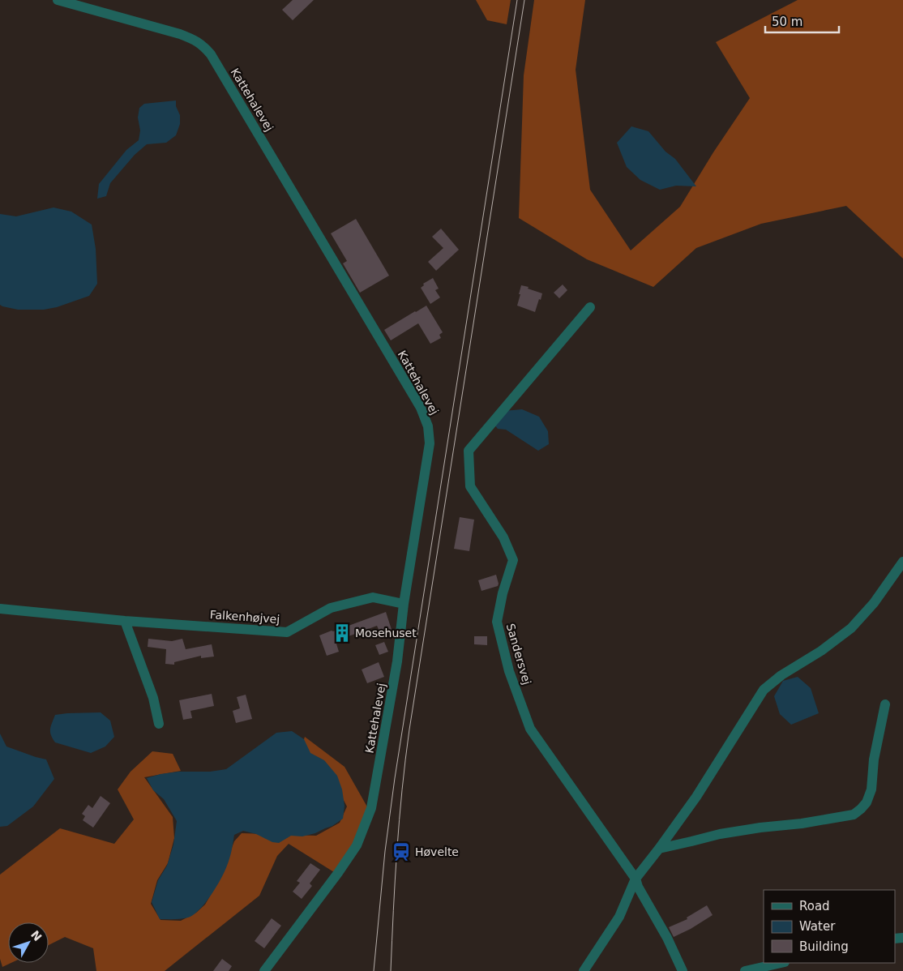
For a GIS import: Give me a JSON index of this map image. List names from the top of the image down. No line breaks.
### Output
{"streets":{"street":["Kattehalevej","Falkenhøjvej","Sandersvej"]},"crossings":[["Kattehalevej","Falkenhøjvej"]],"places":{"building":["Mosehuset"],"station":["Høvelte"]},"legend":["Road","Water","Building"],"scale_bar":"50 m","north":"top right"}
